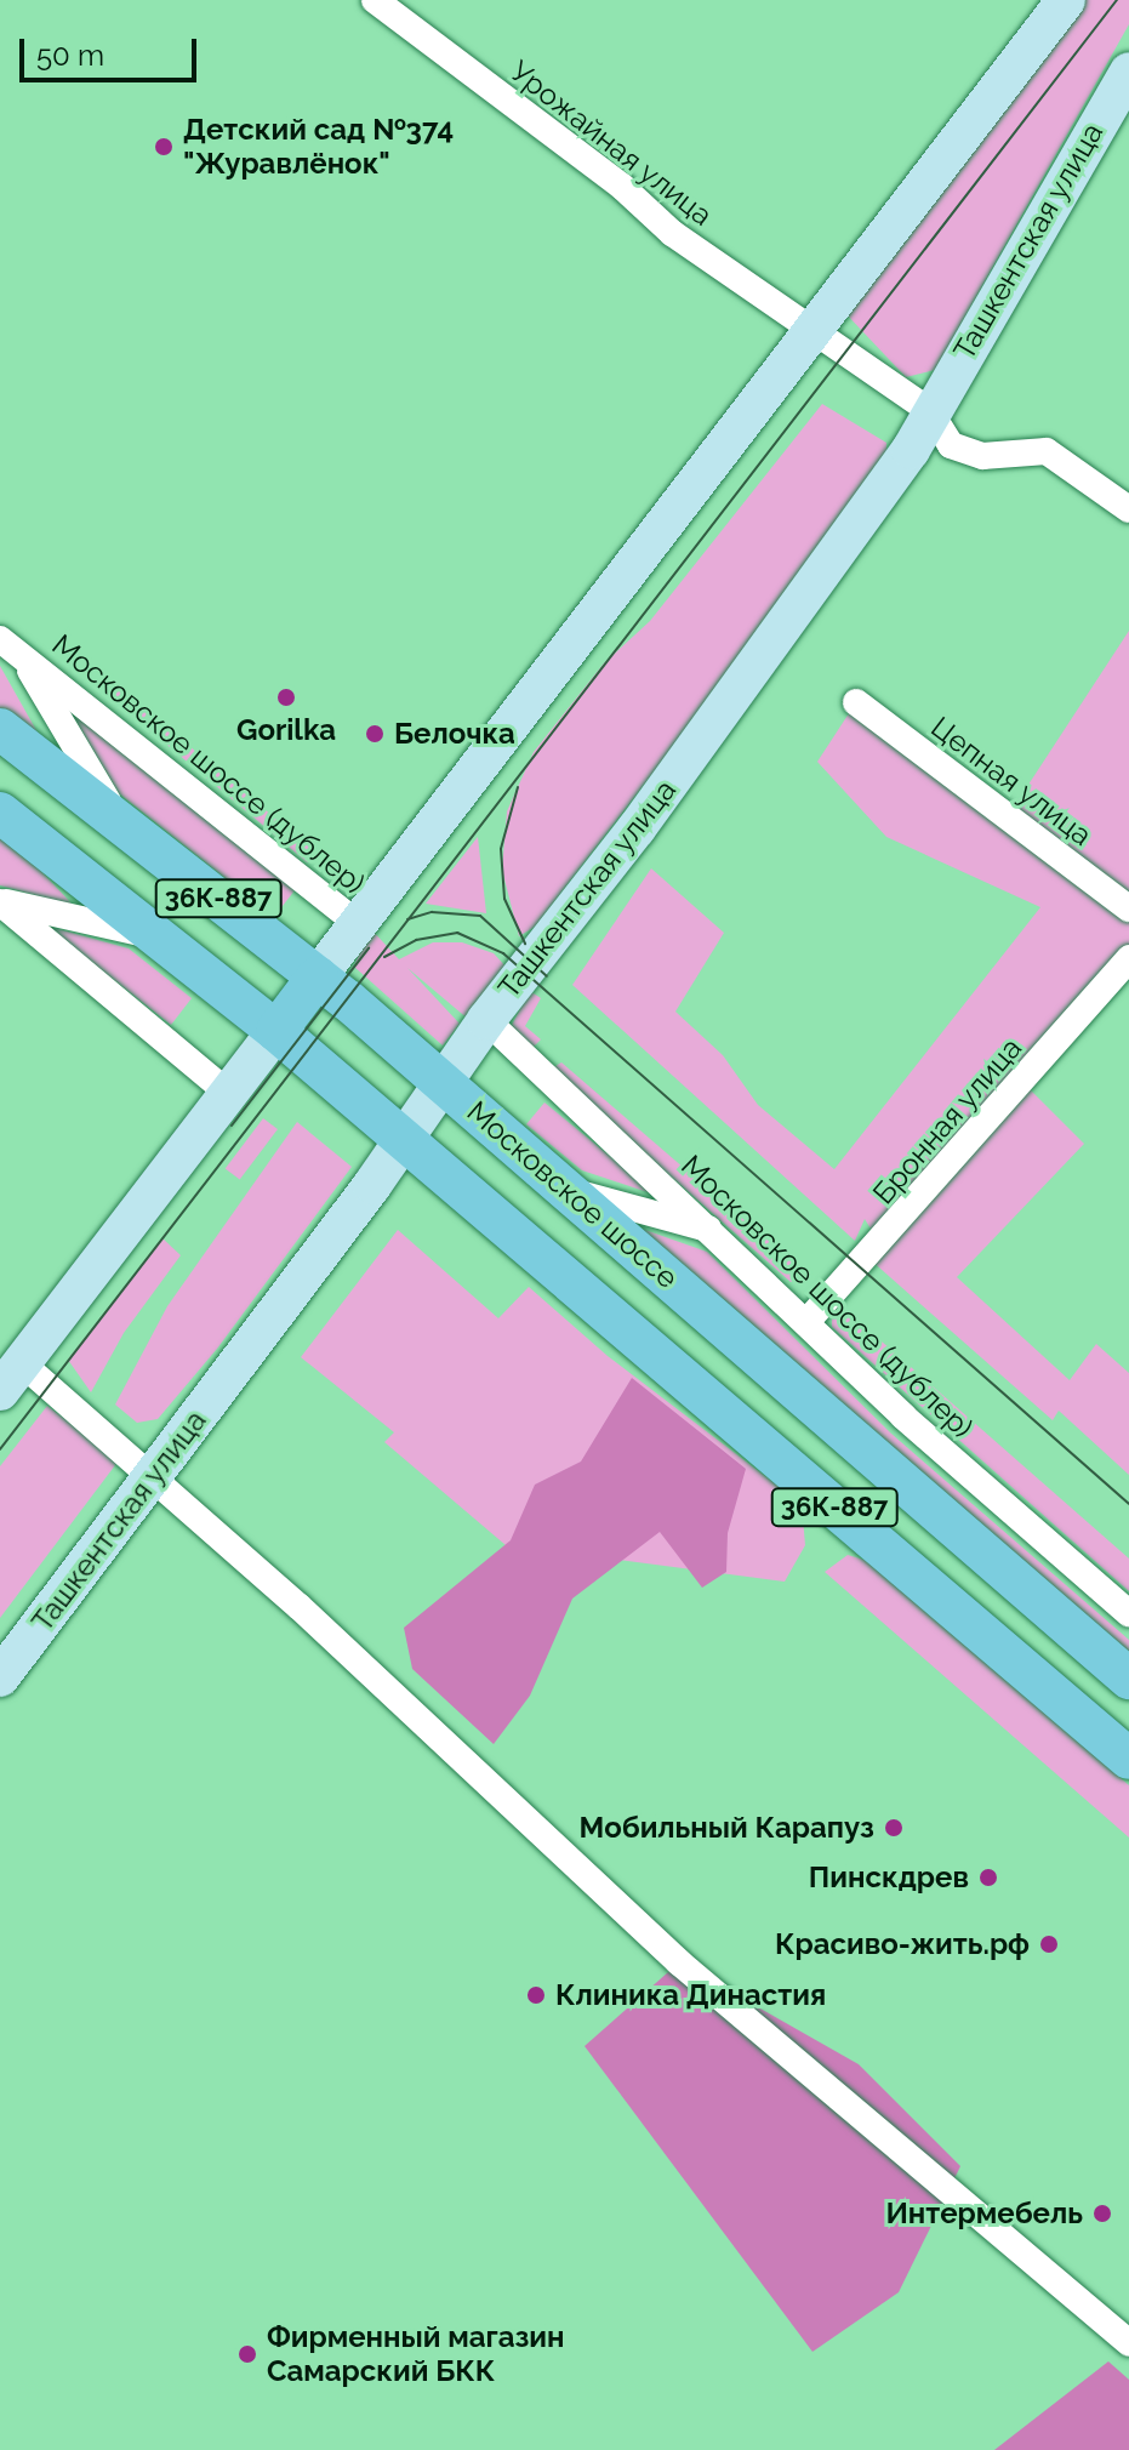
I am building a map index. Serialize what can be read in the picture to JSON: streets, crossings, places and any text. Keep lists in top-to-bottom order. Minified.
{"streets":{"main road":["Ташкентская улица","36К-887","Московское шоссе"],"street":["Урожайная улица","Московское шоссе (дублер)","Цепная улица","Бронная улица"]},"crossings":[["Урожайная улица","Ташкентская улица"],["Ташкентская улица","Московское шоссе (дублер)"],["Ташкентская улица","36К-887"],["Ташкентская улица","Московское шоссе"],["Московское шоссе (дублер)","Бронная улица"],["Московское шоссе (дублер)","Московское шоссе"]],"places":["Детский сад №374 \"Журавлёнок\"","Gorilka","Белочка","Мобильный Карапуз","Пинскдрев","Красиво-жить.рф","Клиника Династия","Интермебель","Фирменный магазин Самарский БКК"],"scale_bar":"50 m"}
